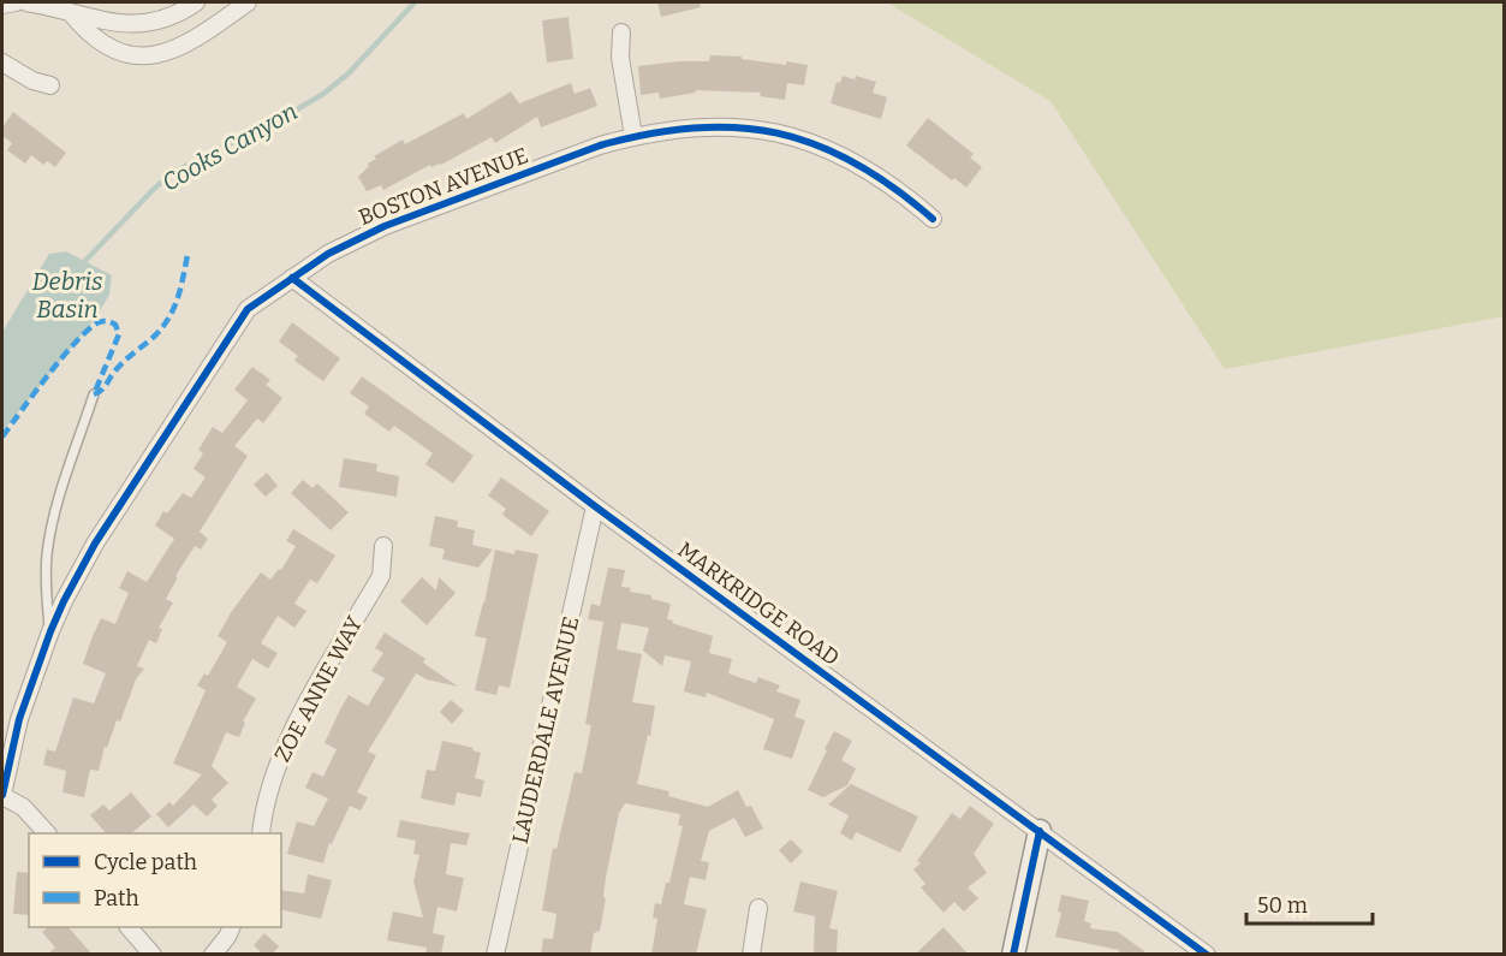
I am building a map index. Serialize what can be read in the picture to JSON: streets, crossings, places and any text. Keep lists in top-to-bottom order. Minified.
{"streets":{"street":["BOSTON AVENUE","MARKRIDGE ROAD","ZOE ANNE WAY","LAUDERDALE AVENUE"]},"crossings":[["BOSTON AVENUE","MARKRIDGE ROAD"],["MARKRIDGE ROAD","LAUDERDALE AVENUE"]],"water":["Cooks Canyon","Debris Basin"],"legend":["Cycle path","Path"],"scale_bar":"50 m"}
